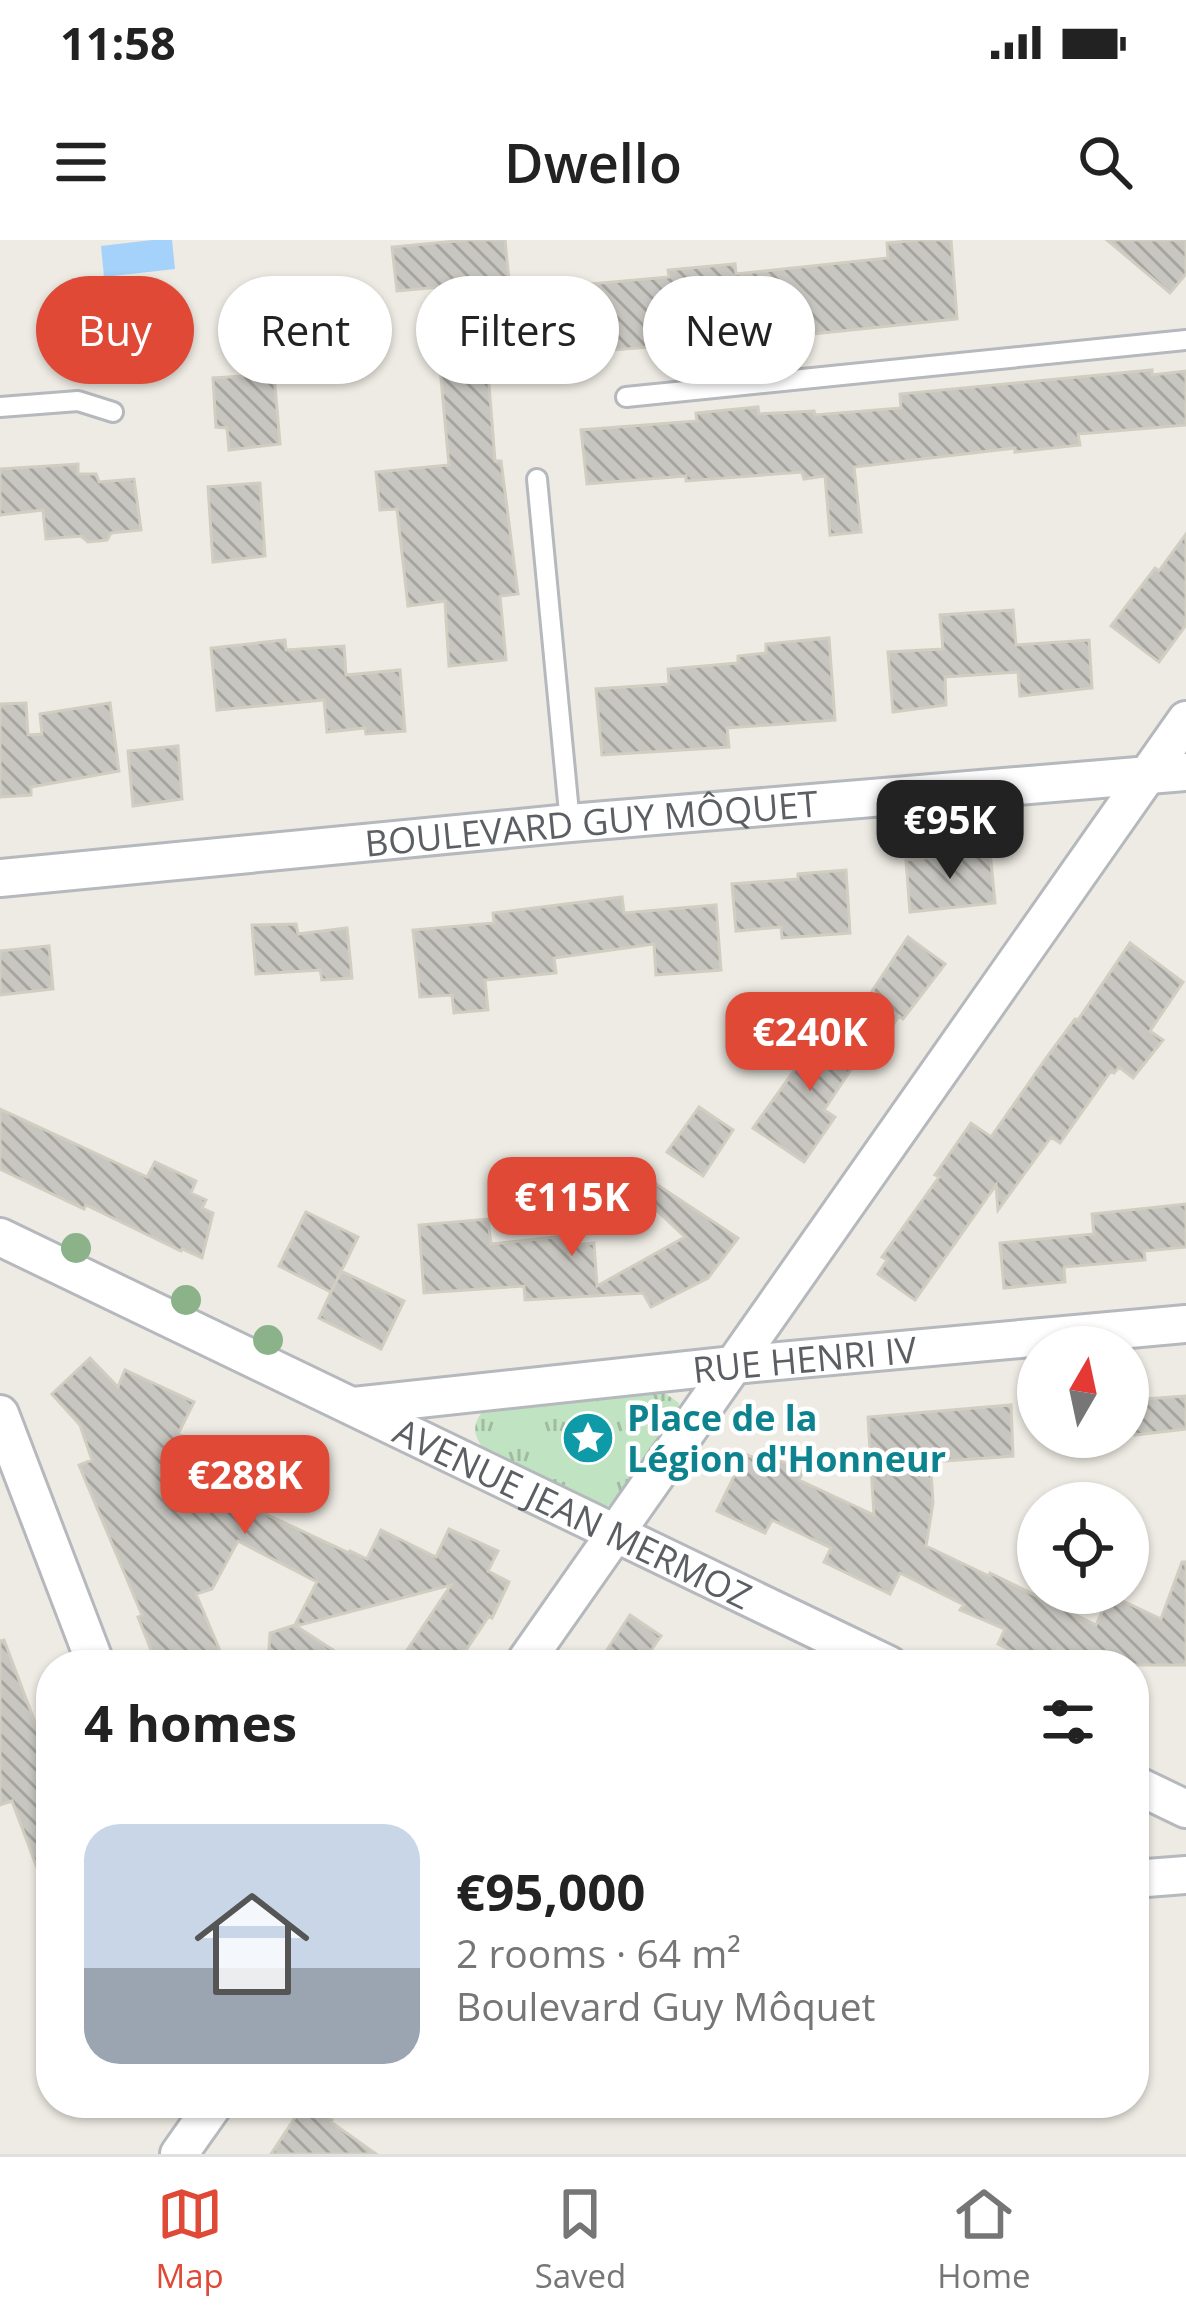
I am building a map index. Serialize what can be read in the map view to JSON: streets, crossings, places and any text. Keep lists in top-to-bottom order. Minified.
{"streets":{"street":["BOULEVARD GUY MÔQUET","RUE HENRI IV","AVENUE JEAN MERMOZ"]},"crossings":[["RUE HENRI IV","AVENUE JEAN MERMOZ"]],"places":{"place":["Place de la Légion d'Honneur"]},"north":"top","page":{"status":"11:58","header":"Dwello","chip":["Buy","Rent","Filters","New"],"price":["€95K","€240K","€115K","€288K"],"heading":"4 homes","list":[{"name":"€95,000","note":"2 rooms · 64 m² · Boulevard Guy Môquet"}],"tabs":["Map","Saved","Home"]}}
